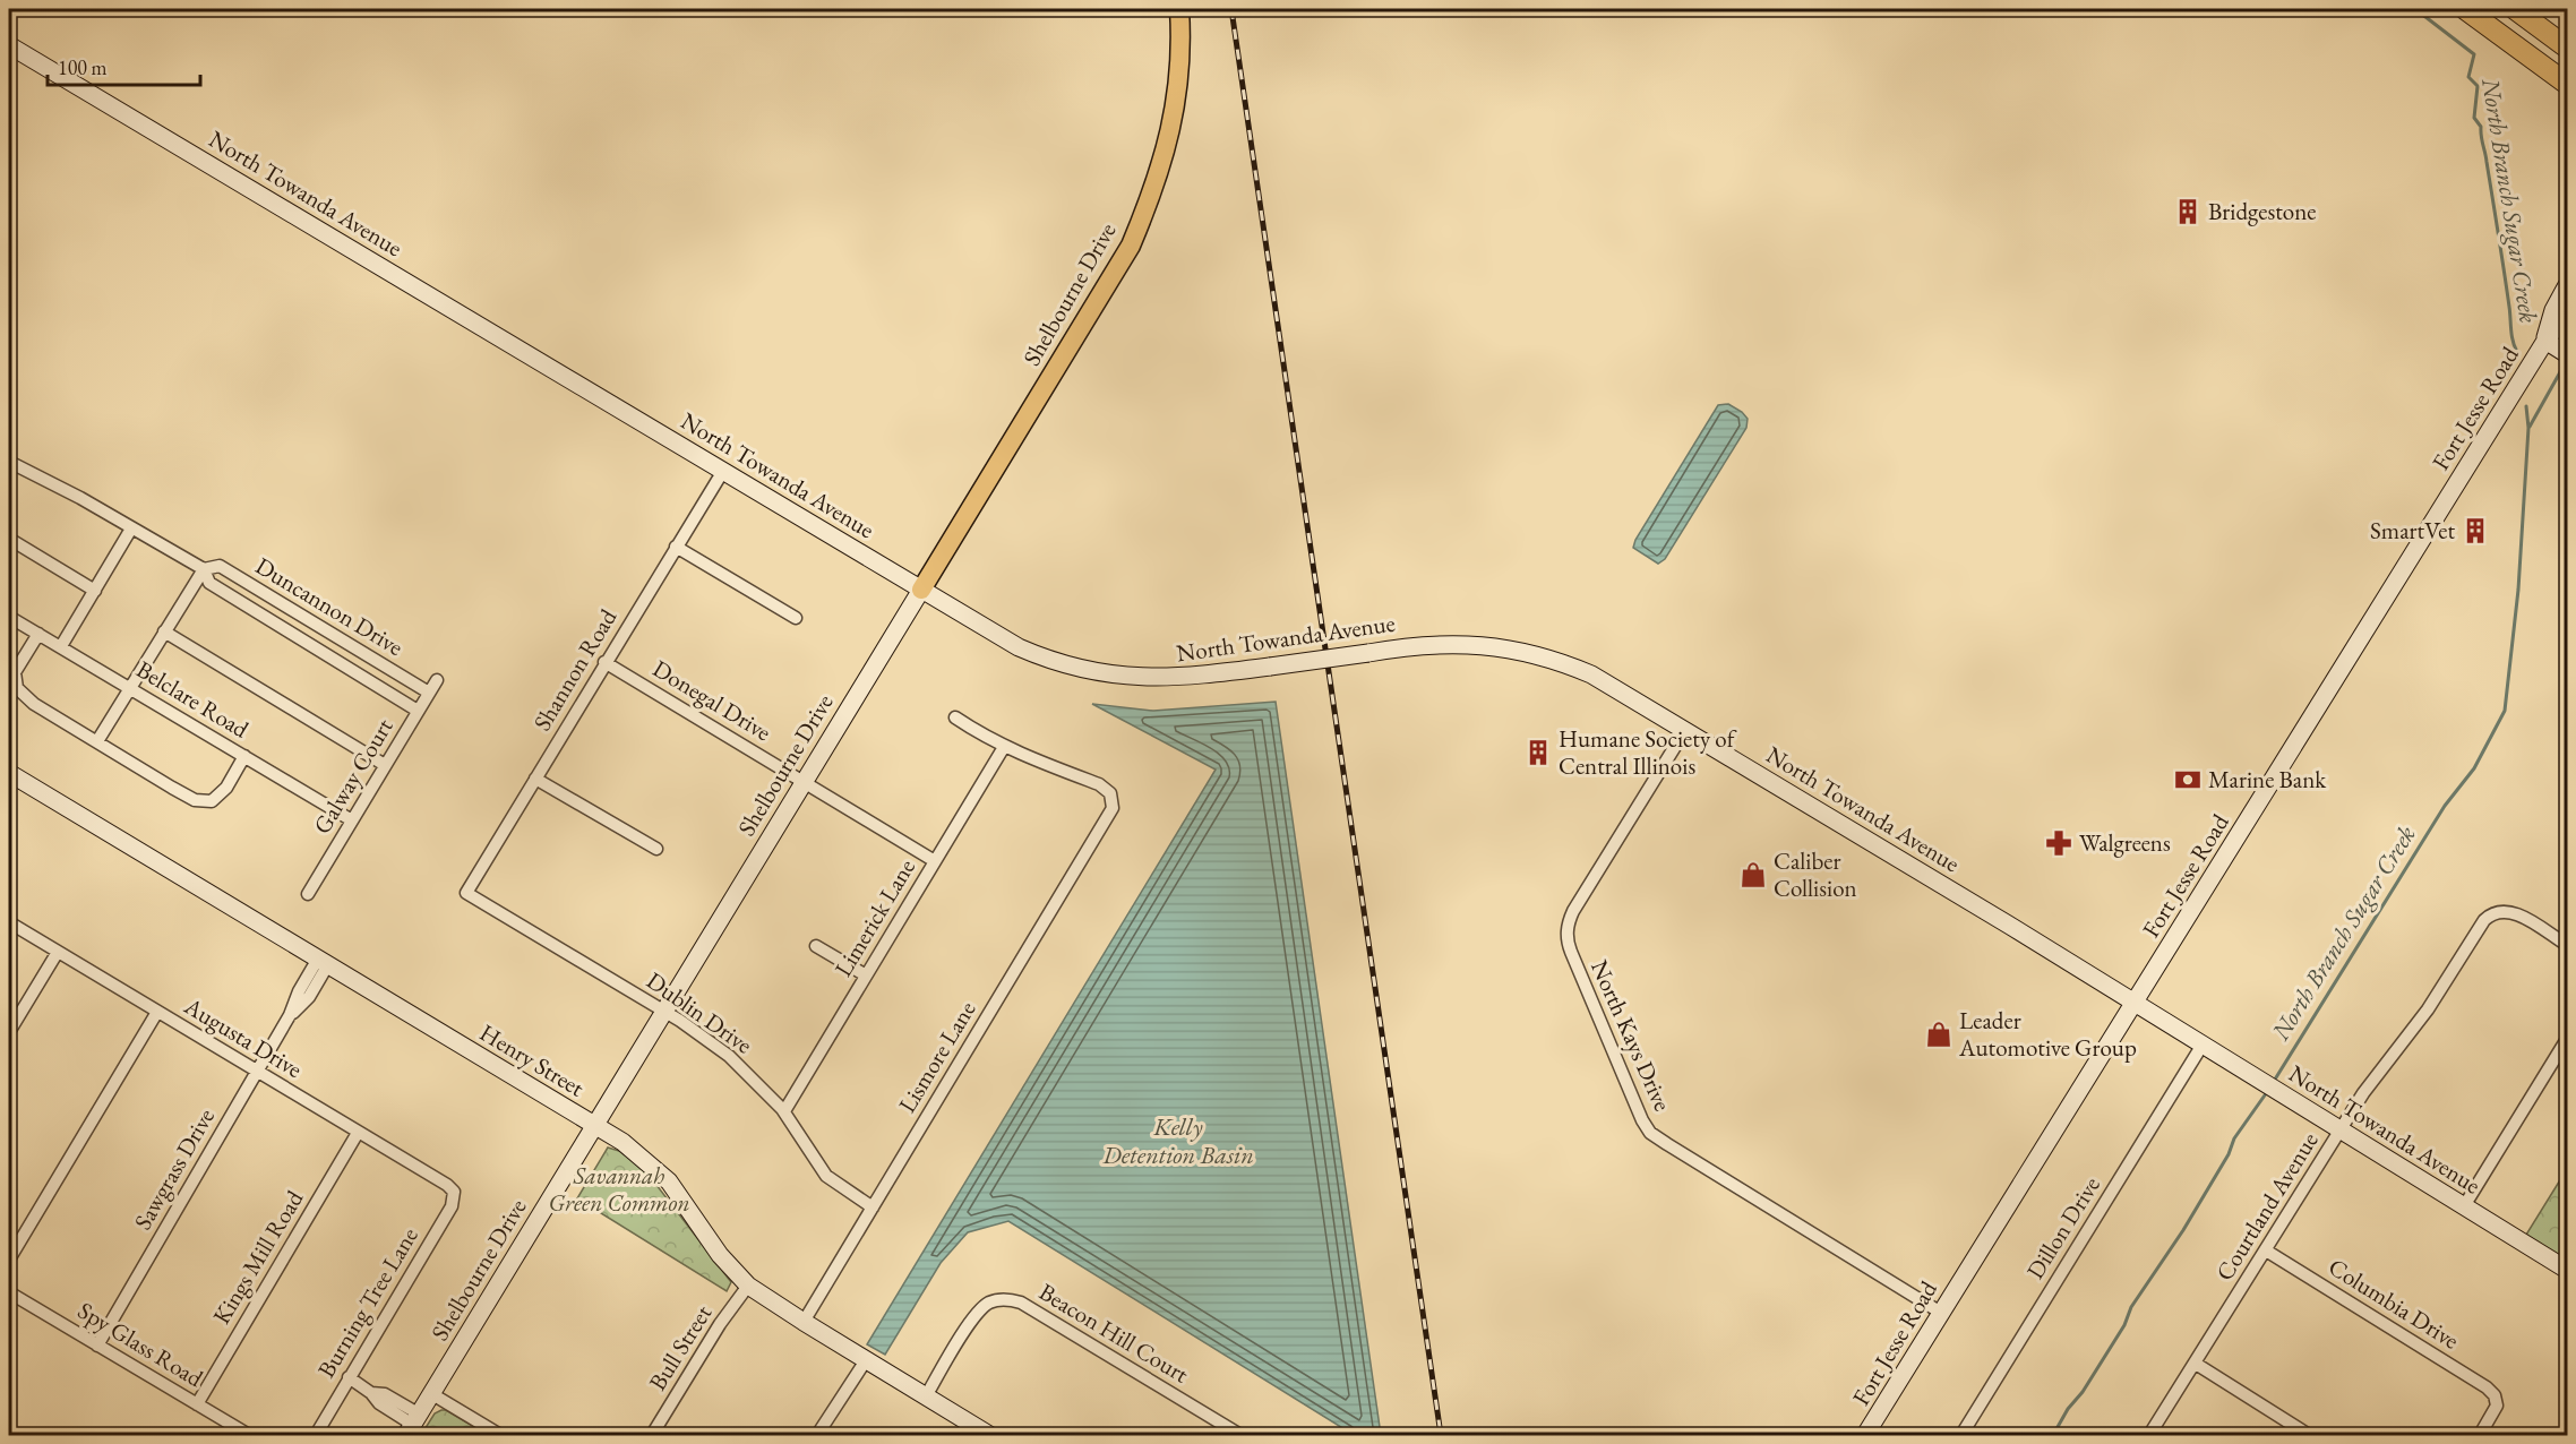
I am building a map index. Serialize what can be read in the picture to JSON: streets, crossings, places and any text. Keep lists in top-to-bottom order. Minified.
{"streets":{"main road":["North Towanda Avenue","Shelbourne Drive","Fort Jesse Road","Henry Street"],"street":["Duncannon Drive","Shannon Road","Belclare Road","Donegal Drive","Galway Court","Limerick Lane","Dublin Drive","North Kays Drive","Augusta Drive","Lismore Lane","Sawgrass Drive","Courtland Avenue","Dillon Drive","Kings Mill Road","Burning Tree Lane","Columbia Drive","Beacon Hill Court","Spy Glass Road","Bull Street"]},"crossings":[["North Towanda Avenue","Shelbourne Drive"],["North Towanda Avenue","Fort Jesse Road"],["North Towanda Avenue","Shannon Road"],["North Towanda Avenue","North Kays Drive"],["North Towanda Avenue","Courtland Avenue"],["North Towanda Avenue","Dillon Drive"],["Shelbourne Drive","Donegal Drive"],["Shelbourne Drive","Dublin Drive"],["Shelbourne Drive","Henry Street"],["Fort Jesse Road","North Kays Drive"],["Duncannon Drive","Galway Court"],["Shannon Road","Donegal Drive"],["Shannon Road","Dublin Drive"],["Belclare Road","Galway Court"],["Donegal Drive","Limerick Lane"],["Limerick Lane","Dublin Drive"],["Limerick Lane","Lismore Lane"],["Dublin Drive","Lismore Lane"],["Augusta Drive","Sawgrass Drive"],["Augusta Drive","Kings Mill Road"],["Augusta Drive","Burning Tree Lane"],["Lismore Lane","Henry Street"],["Henry Street","Sawgrass Drive"],["Henry Street","Beacon Hill Court"],["Henry Street","Bull Street"],["Sawgrass Drive","Spy Glass Road"],["Courtland Avenue","Columbia Drive"],["Kings Mill Road","Spy Glass Road"]],"water":["North Branch Sugar Creek","Kelly Detention Basin"],"parks":["Savannah Green Common"],"places":{"building":["Bridgestone","SmartVet","Humane Society of Central Illinois"],"bank":["Marine Bank"],"pharmacy":["Walgreens"],"shop":["Caliber Collision","Leader Automotive Group"]},"scale_bar":"100 m"}
